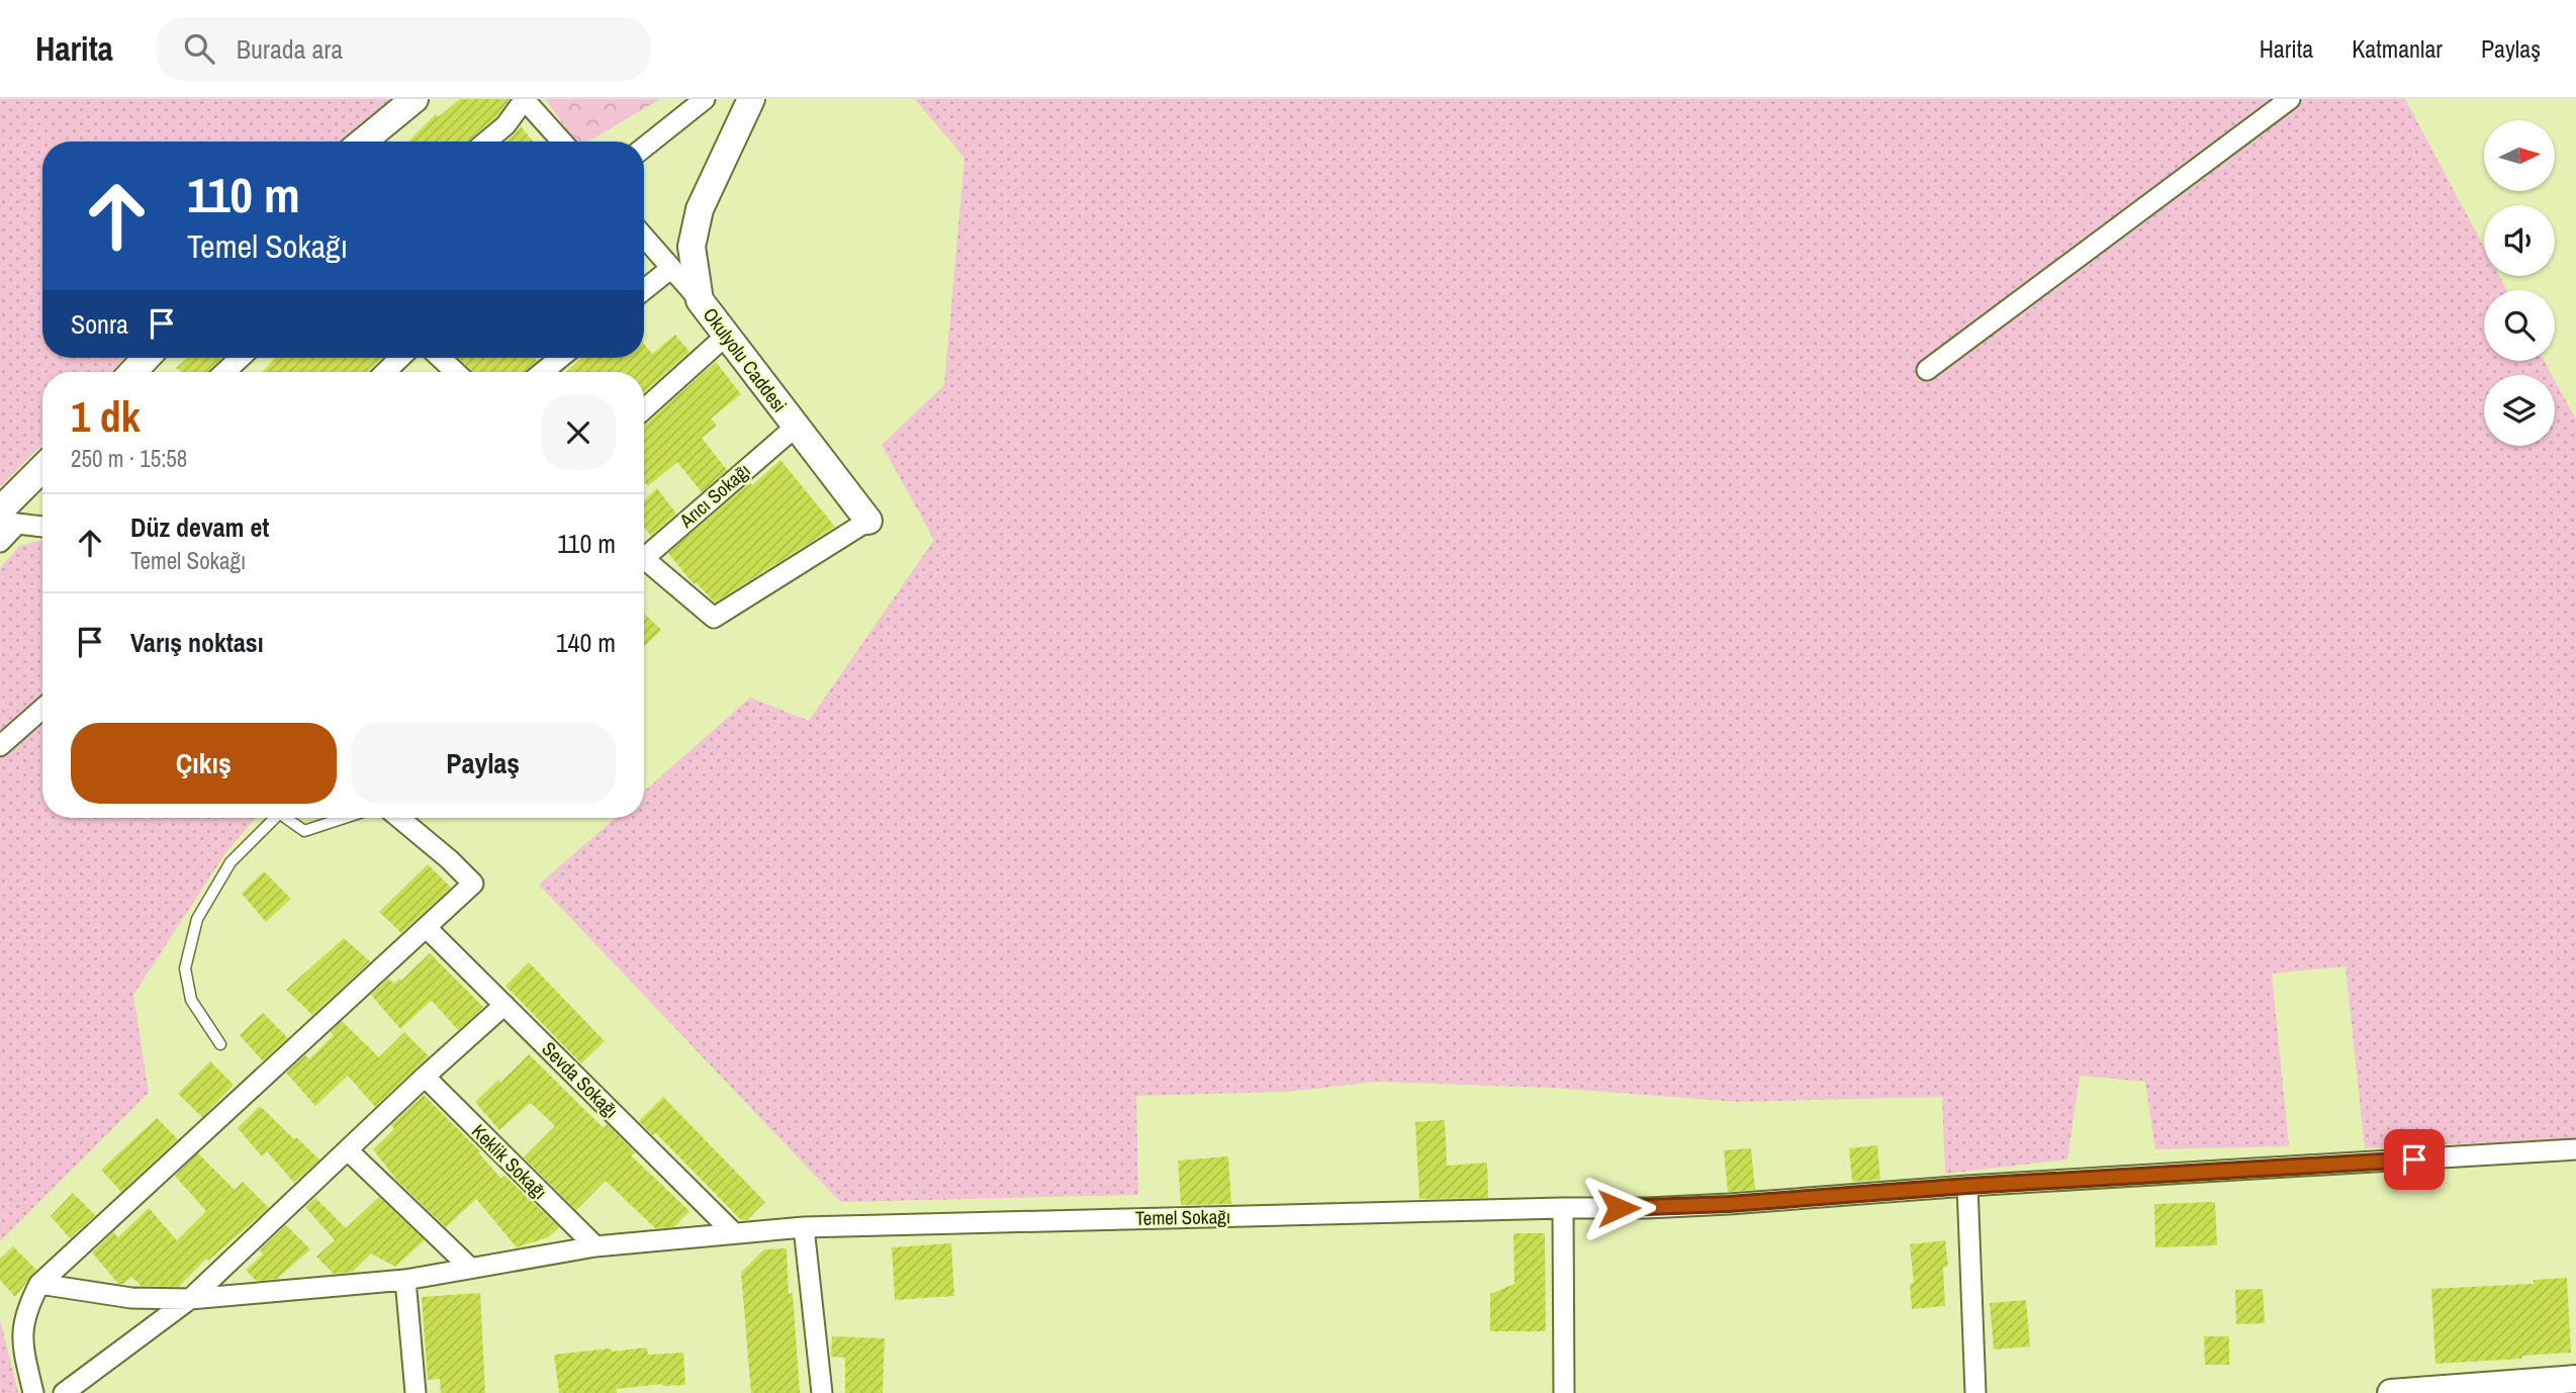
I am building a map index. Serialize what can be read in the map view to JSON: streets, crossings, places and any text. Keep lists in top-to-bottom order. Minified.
{"streets":{"street":["Okulyolu Caddesi","Arıcı Sokağı","Sevda Sokağı","Keklik Sokağı","Temel Sokağı"]},"crossings":[["Okulyolu Caddesi","Arıcı Sokağı"],["Sevda Sokağı","Temel Sokağı"],["Keklik Sokağı","Temel Sokağı"]],"north":"right","page":{"header":"Harita","search":"Burada ara","nav":["Harita","Katmanlar","Paylaş"],"turn":["110 m","Temel Sokağı"],"then":"Sonra","heading":["1 dk","250 m · 15:58"],"list":[{"name":"Düz devam et","note":"Temel Sokağı","value":"110 m"},{"name":"Varış noktası","value":"140 m"}],"buttons":["Çıkış","Paylaş"]}}
